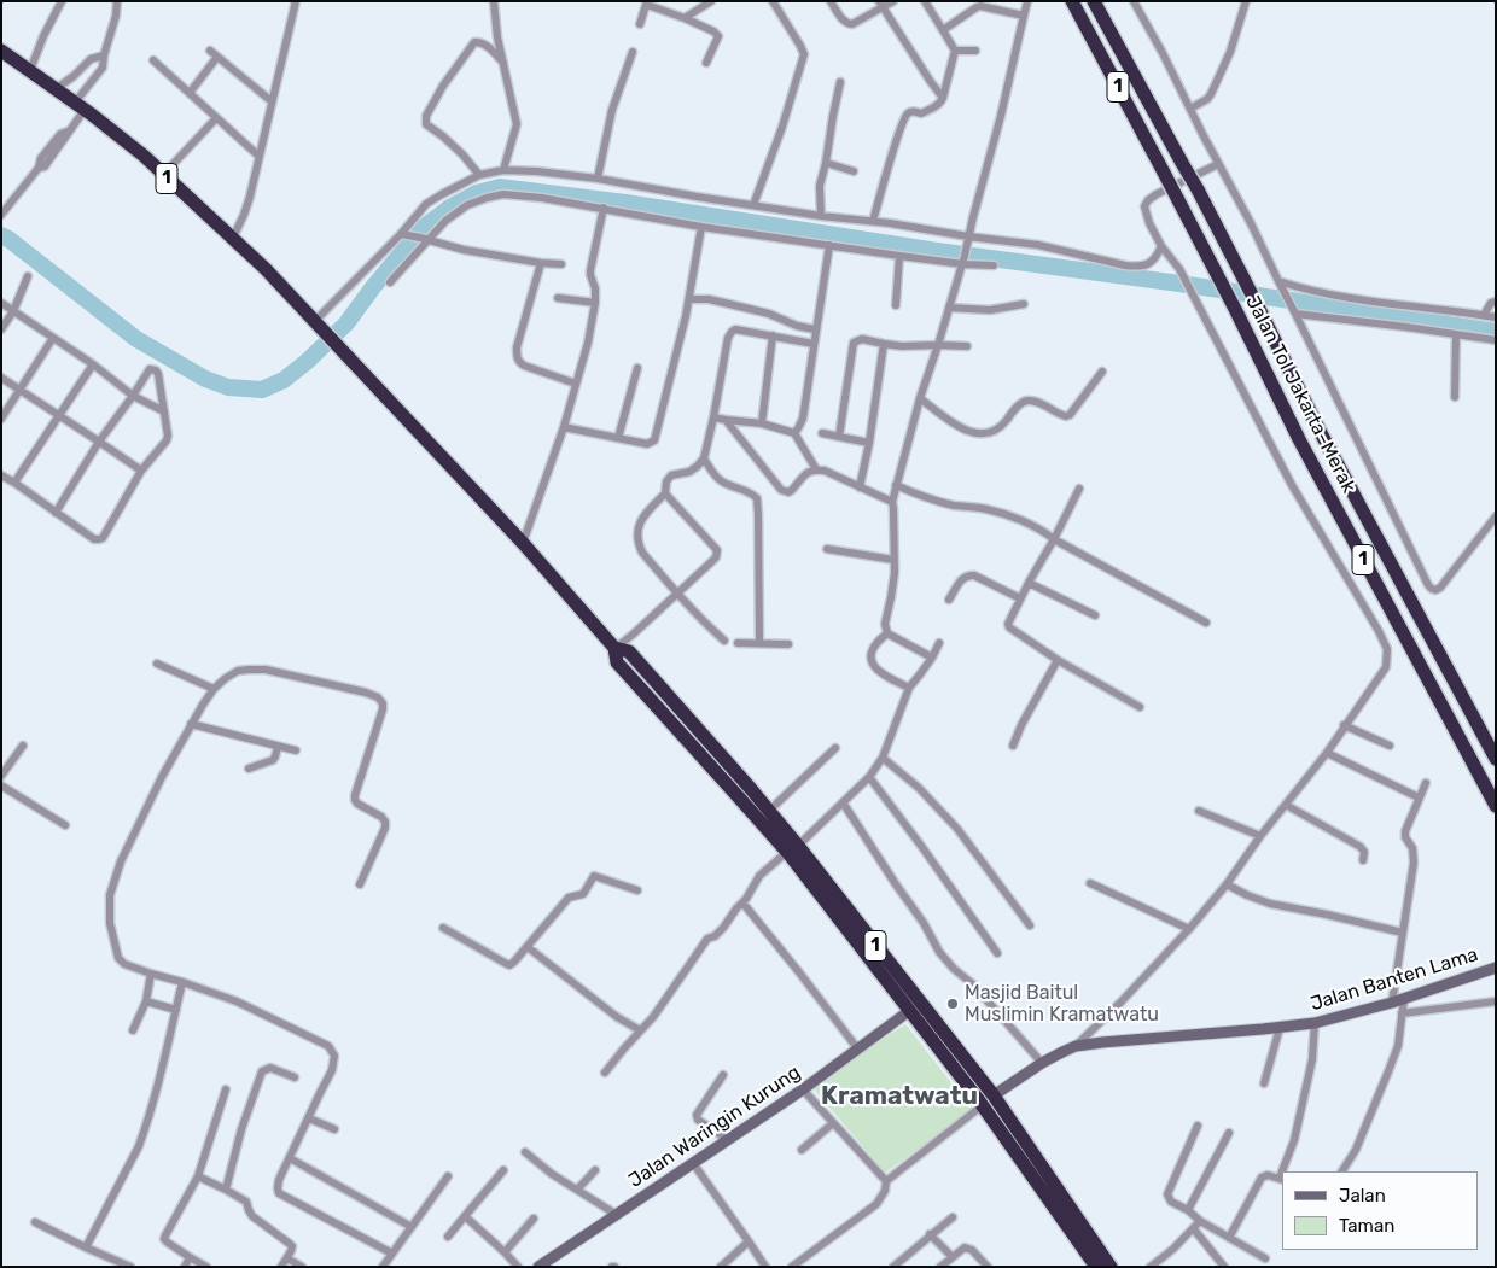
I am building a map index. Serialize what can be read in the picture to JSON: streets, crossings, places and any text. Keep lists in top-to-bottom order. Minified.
{"streets":{"highway":["1","Jalan Tol Jakarta–Merak"],"main road":["Jalan Banten Lama","Jalan Waringin Kurung"]},"crossings":[["1","Jalan Banten Lama"],["1","Jalan Waringin Kurung"]],"districts":["Kramatwatu"],"places":["Masjid Baitul Muslimin Kramatwatu"],"legend":["Jalan","Taman"]}
